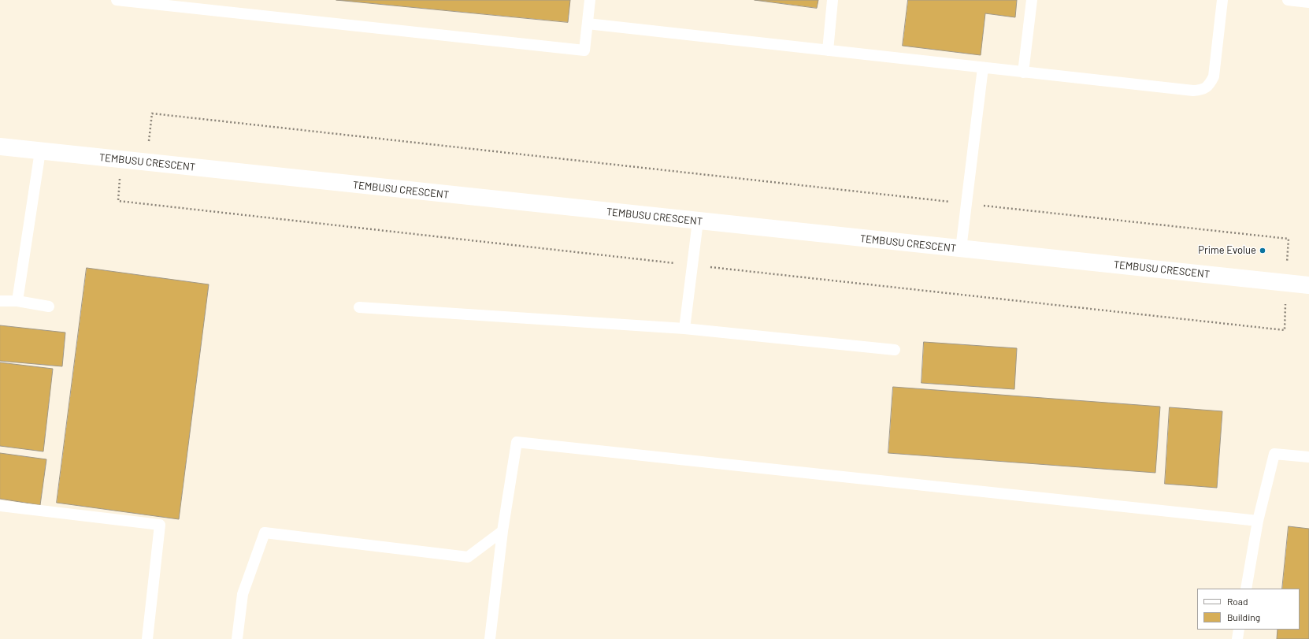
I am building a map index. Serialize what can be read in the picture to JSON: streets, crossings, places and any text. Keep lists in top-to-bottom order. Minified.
{"streets":{"street":["TEMBUSU CRESCENT"]},"places":["Prime Evolue"],"legend":["Road","Building"]}
